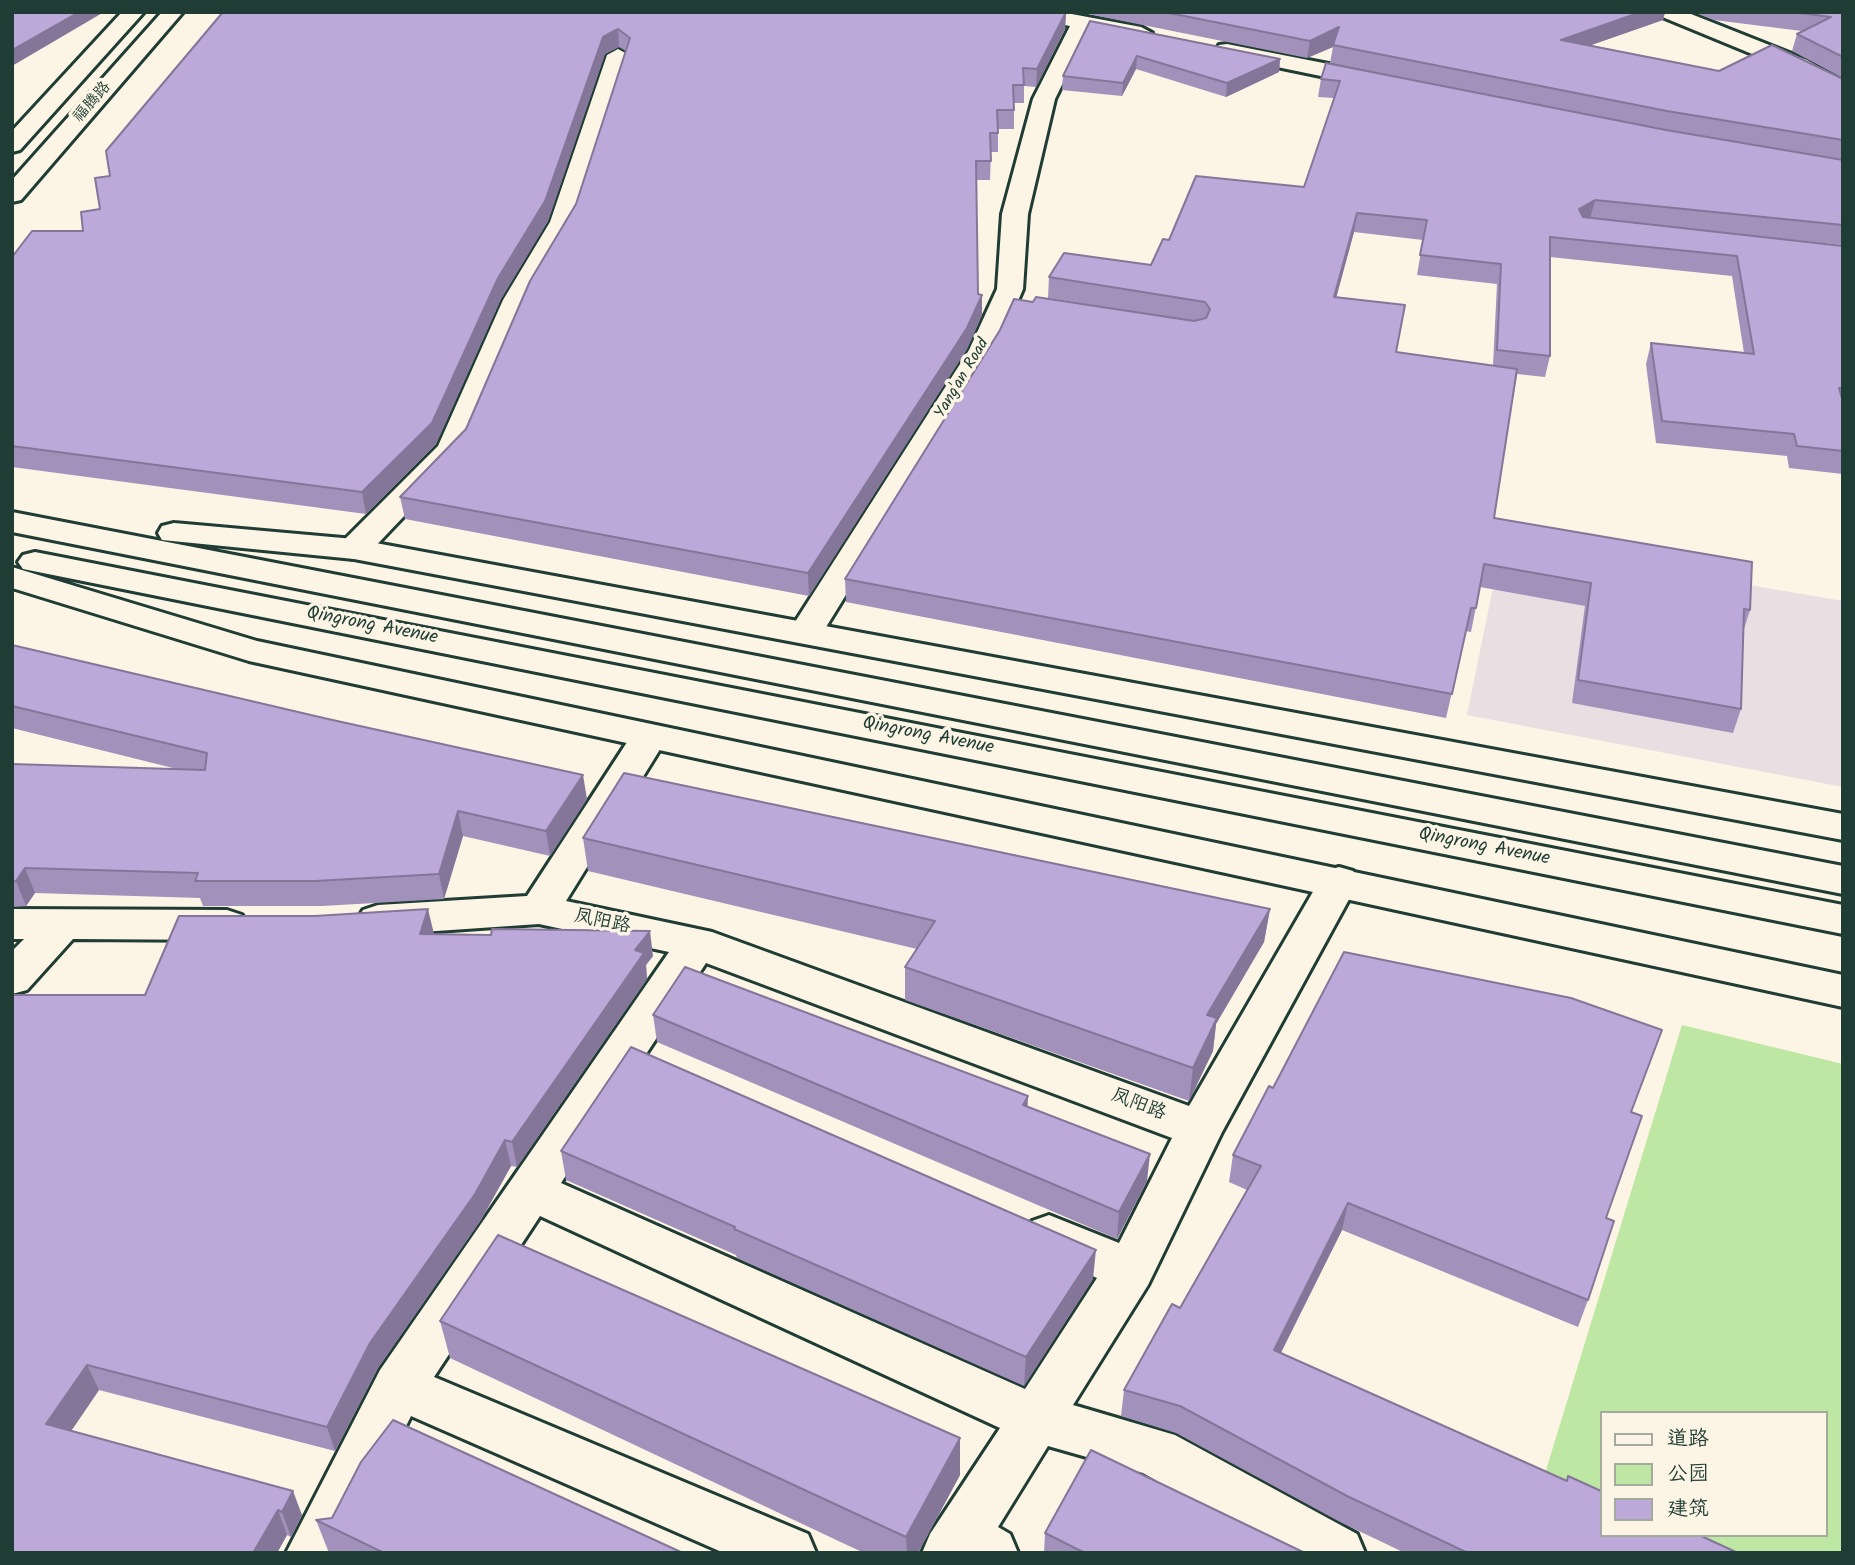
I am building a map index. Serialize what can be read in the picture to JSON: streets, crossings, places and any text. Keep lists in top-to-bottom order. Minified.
{"streets":{"main road":["福腾路","Yang'an Road","Qingrong Avenue","凤阳路"]},"legend":["道路","公园","建筑"]}
